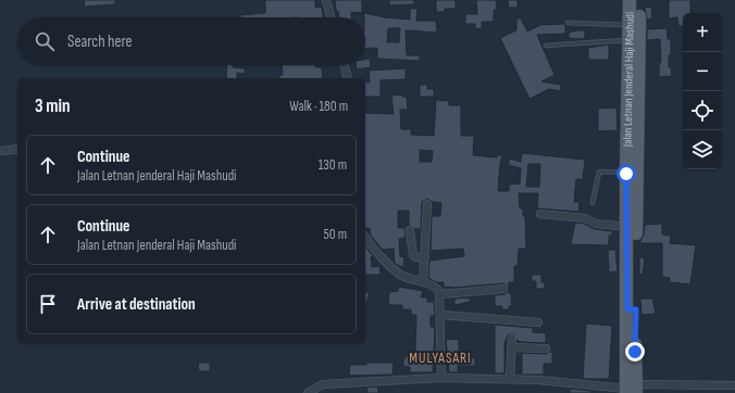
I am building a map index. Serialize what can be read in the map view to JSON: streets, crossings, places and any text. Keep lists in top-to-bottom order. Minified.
{"streets":{"main road":["Jalan Letnan Jenderal Haji Mashudi"]},"districts":["MULYASARI"],"page":{"map_buttons":["+","−"],"search":"Search here","heading":["3 min","Walk · 180 m"],"list":[["Continue","Jalan Letnan Jenderal Haji Mashudi","130 m"],["Continue","Jalan Letnan Jenderal Haji Mashudi","50 m"],"Arrive at destination"]}}
